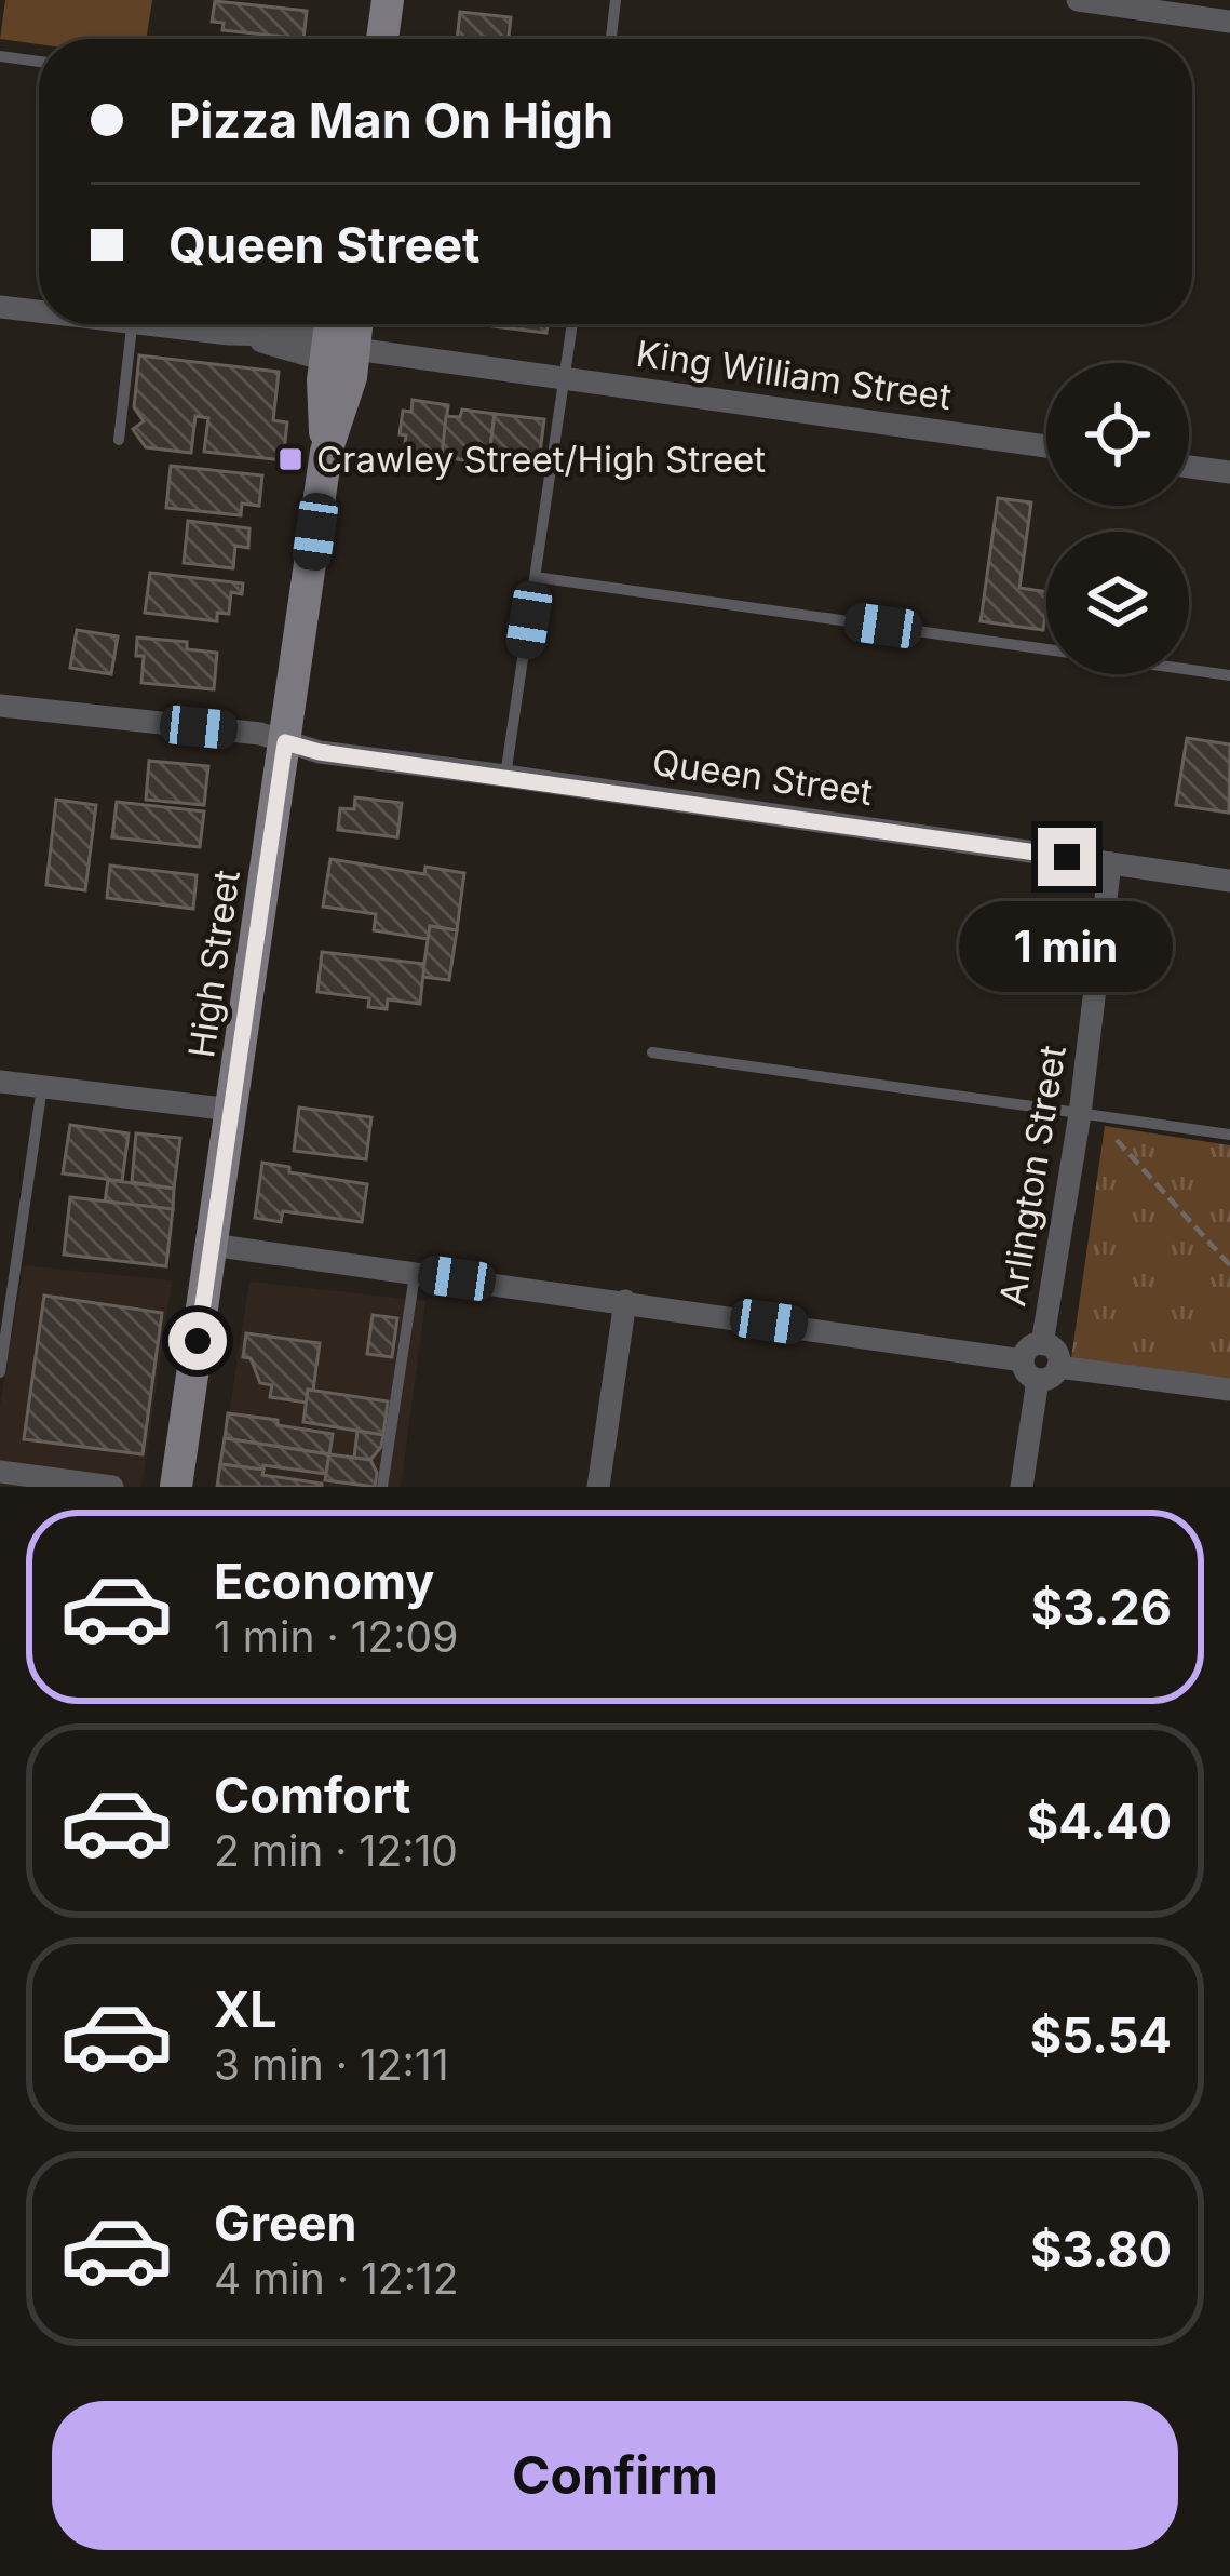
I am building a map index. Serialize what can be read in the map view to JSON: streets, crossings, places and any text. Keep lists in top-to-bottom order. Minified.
{"streets":{"main road":["High Street"],"street":["King William Street","Queen Street","Arlington Street"]},"crossings":[["King William Street","High Street"],["Queen Street","High Street"],["Queen Street","Arlington Street"]],"places":{"transit":["Crawley Street/High Street"]},"page":{"banner":["Pizza Man On High","Queen Street"],"bubble":"1 min","list":[{"name":"Economy","note":"1 min · 12:09","value":"$3.26"},{"name":"Comfort","note":"2 min · 12:10","value":"$4.40"},{"name":"XL","note":"3 min · 12:11","value":"$5.54"},{"name":"Green","note":"4 min · 12:12","value":"$3.80"}],"buttons":"Confirm"}}
